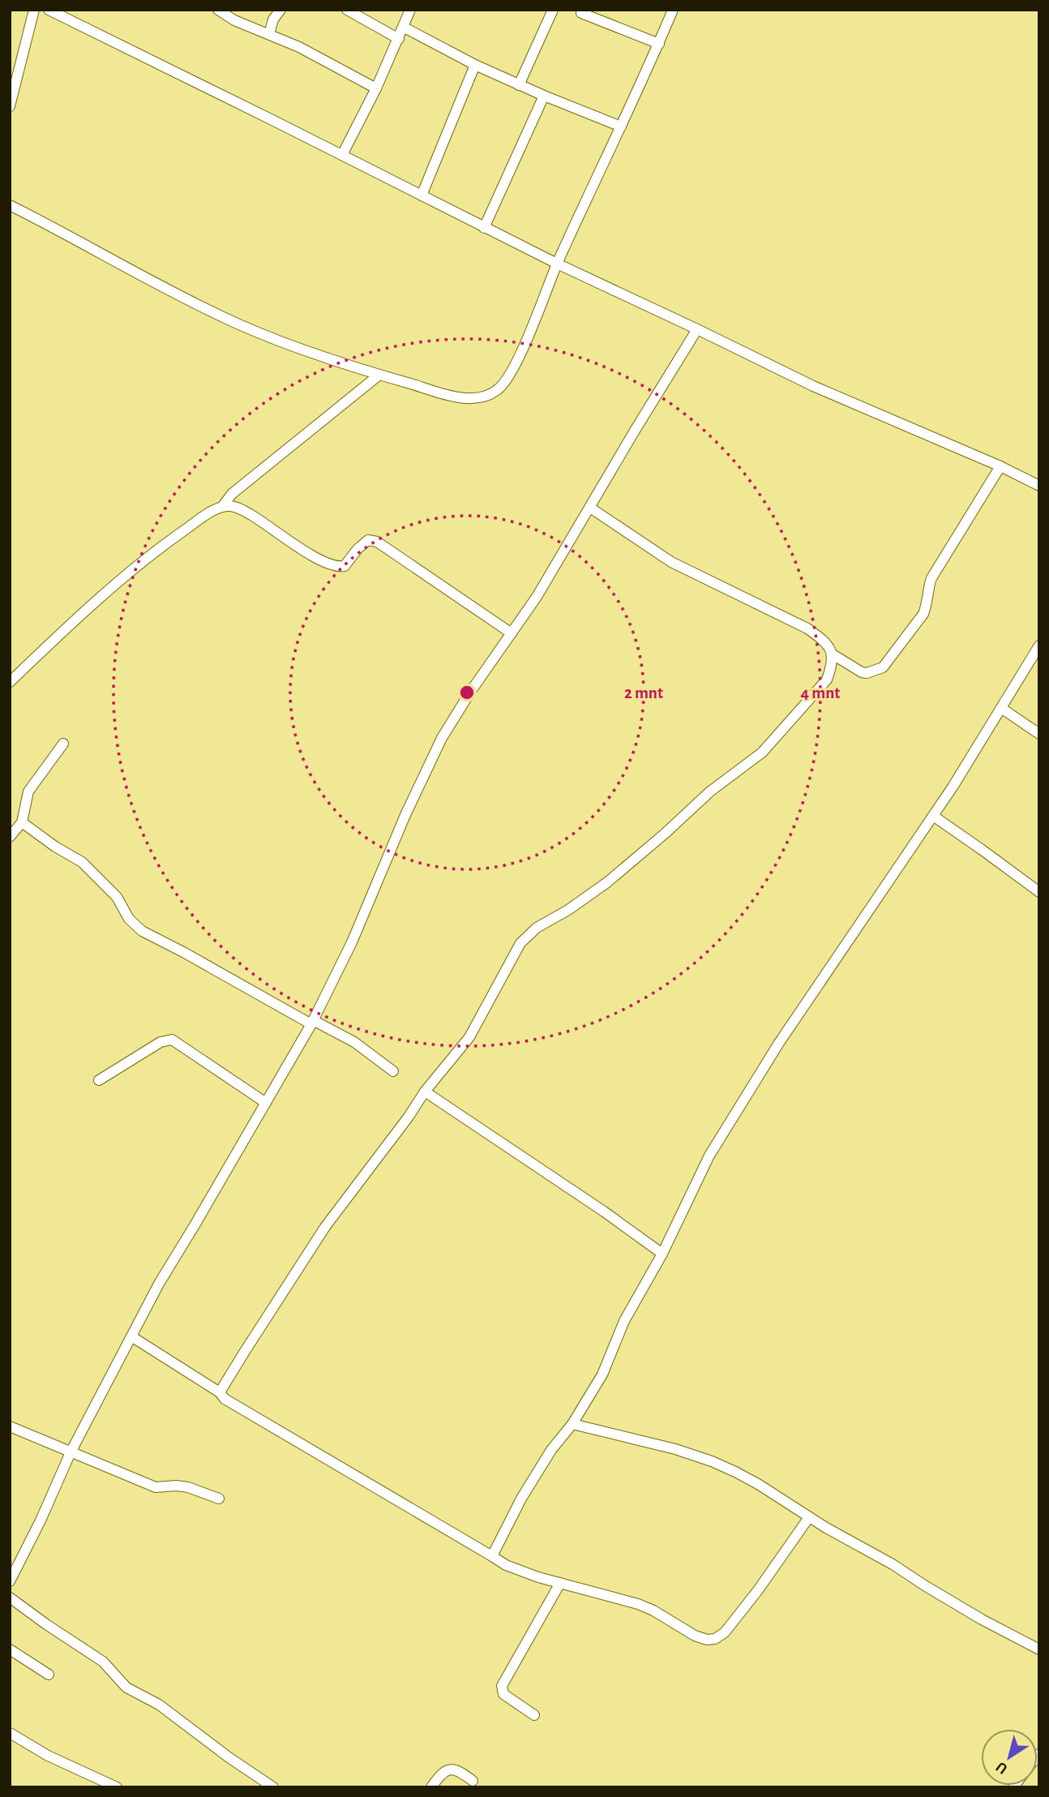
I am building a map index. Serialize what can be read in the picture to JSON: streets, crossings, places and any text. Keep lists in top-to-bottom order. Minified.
{"north":"bottom left","rings":["2 mnt","4 mnt"]}
